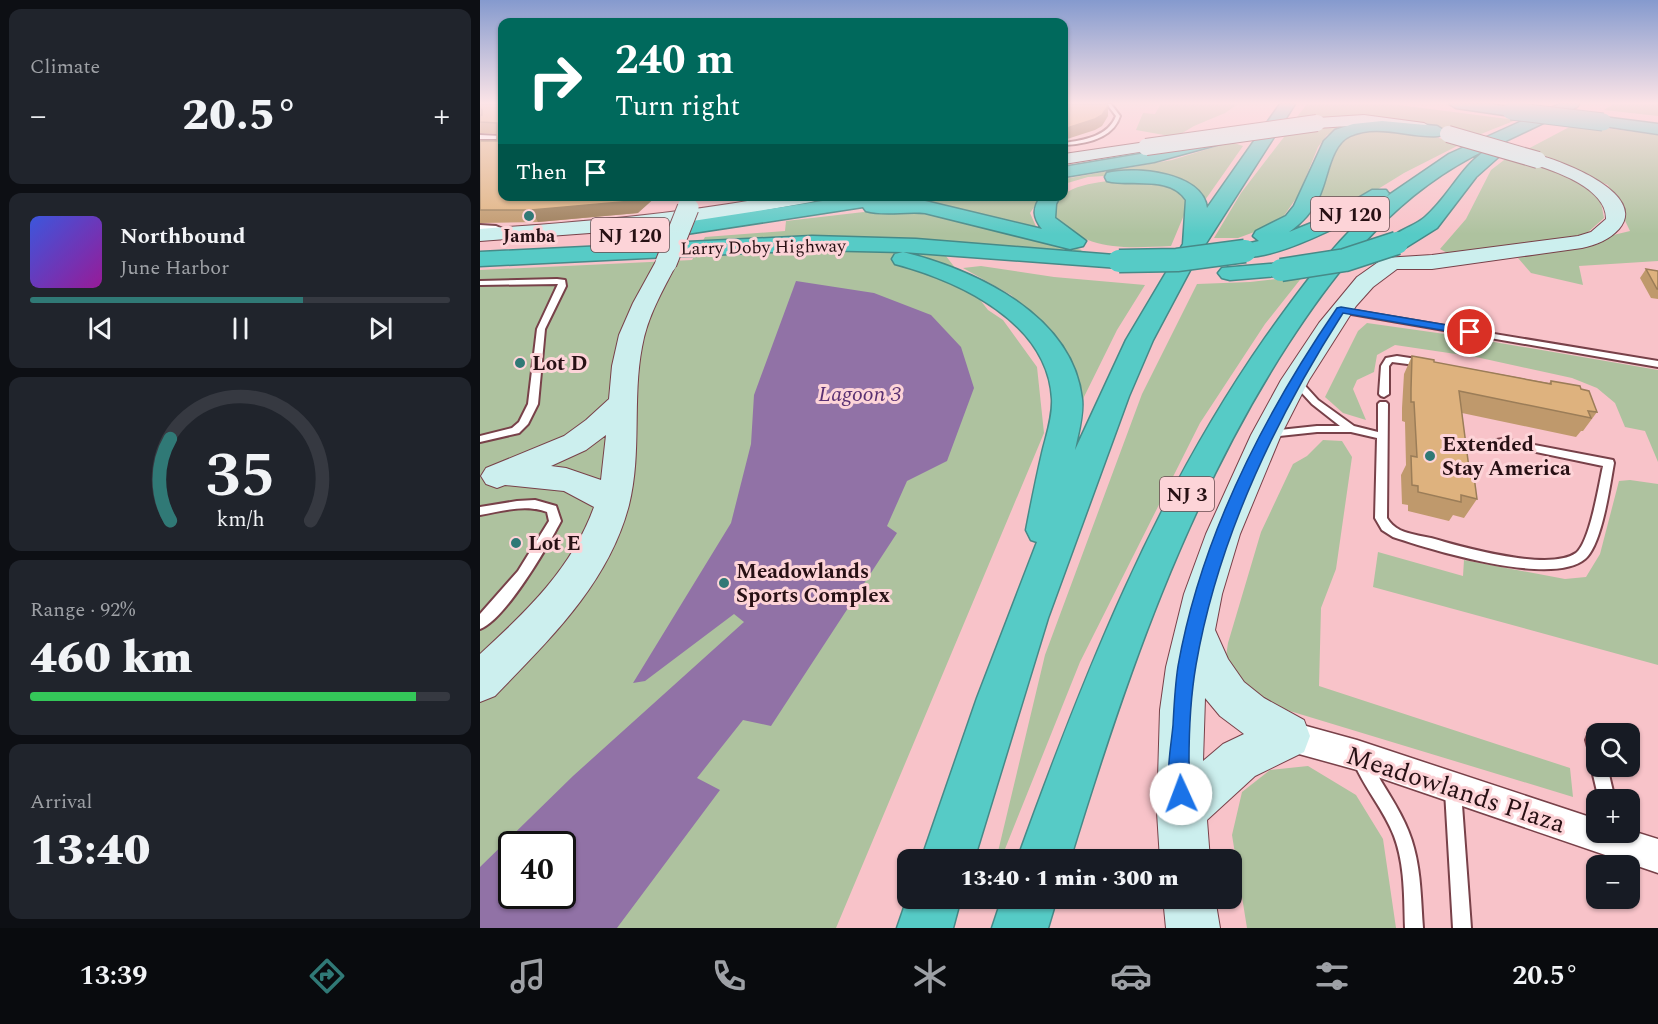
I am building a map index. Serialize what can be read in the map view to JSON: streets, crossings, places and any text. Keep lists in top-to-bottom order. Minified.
{"streets":{"highway":["NJ 120","Larry Doby Highway","NJ 3"],"street":["Meadowlands Plaza"]},"crossings":[["NJ 120","Larry Doby Highway"]],"water":["Lagoon 3"],"places":["Jamba","Lot D","Extended Stay America","Lot E","Meadowlands Sports Complex"],"page":{"tile":["Climate",["Range · 92%","460 km"],["Arrival","13:40"]],"turn":["240 m","Turn right"],"heat":["−","20.5°","+"],"then":"Then","song":["Northbound","June Harbor"],"map_buttons":["+","−"],"limit":"40","trip":"13:40 · 1 min · 300 m","tabs":["13:39","20.5°"],"gauge":["35","km/h"]}}
